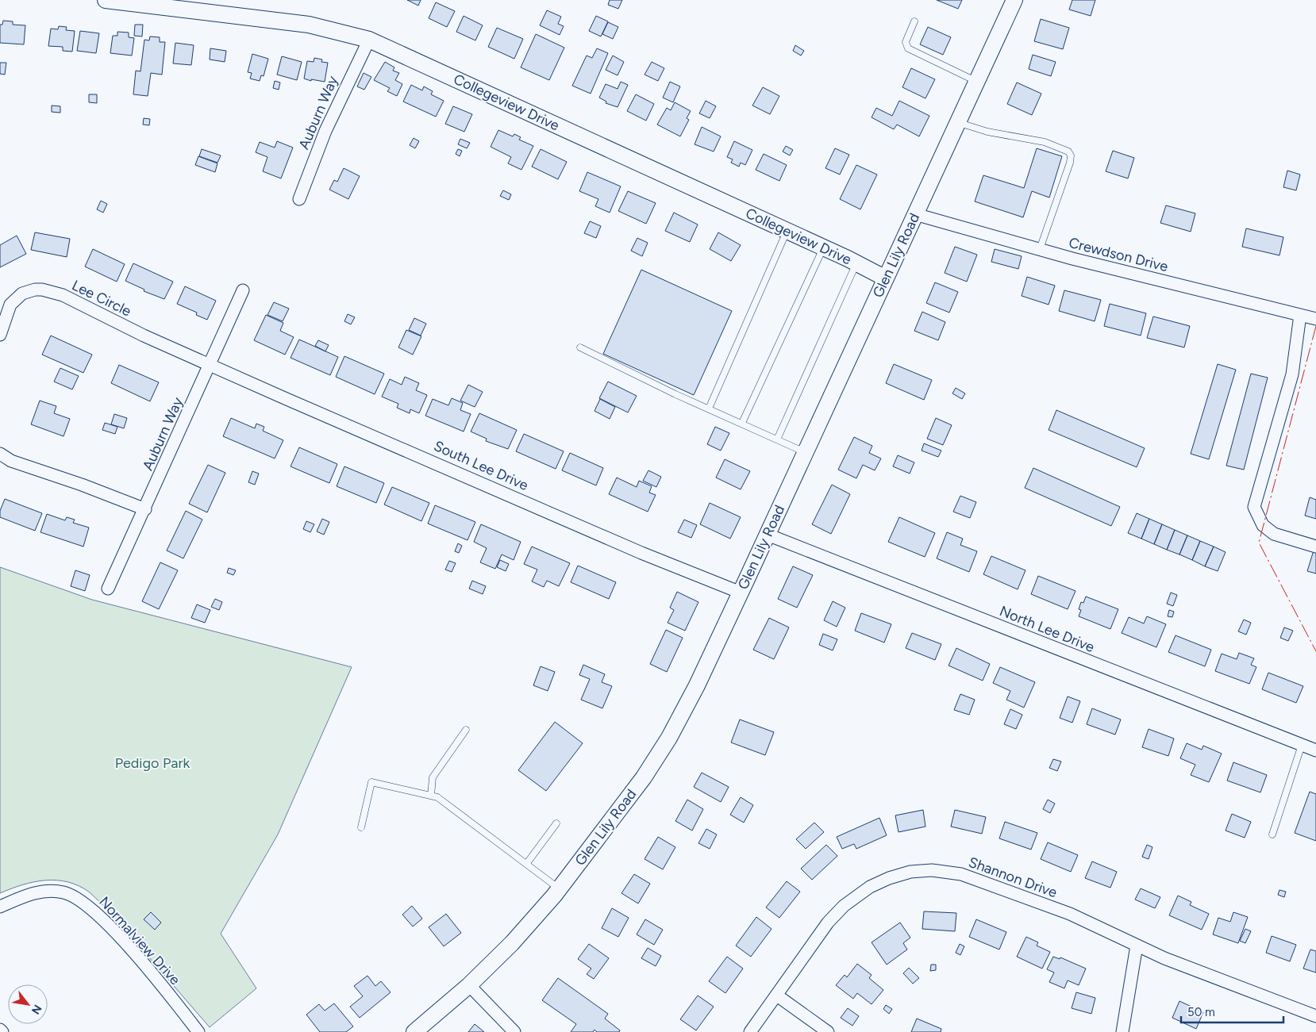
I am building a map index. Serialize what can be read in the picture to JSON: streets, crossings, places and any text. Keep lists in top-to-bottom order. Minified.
{"streets":{"street":["Collegeview Drive","Auburn Way","Crewdson Drive","Glen Lily Road","Lee Circle","South Lee Drive","North Lee Drive","Shannon Drive","Normalview Drive"]},"crossings":[["Collegeview Drive","Auburn Way"],["Collegeview Drive","Glen Lily Road"],["Auburn Way","Lee Circle"],["Auburn Way","South Lee Drive"],["Crewdson Drive","Glen Lily Road"],["Glen Lily Road","South Lee Drive"],["Glen Lily Road","North Lee Drive"],["Lee Circle","South Lee Drive"]],"parks":["Pedigo Park"],"scale_bar":"50 m","north":"bottom right"}
